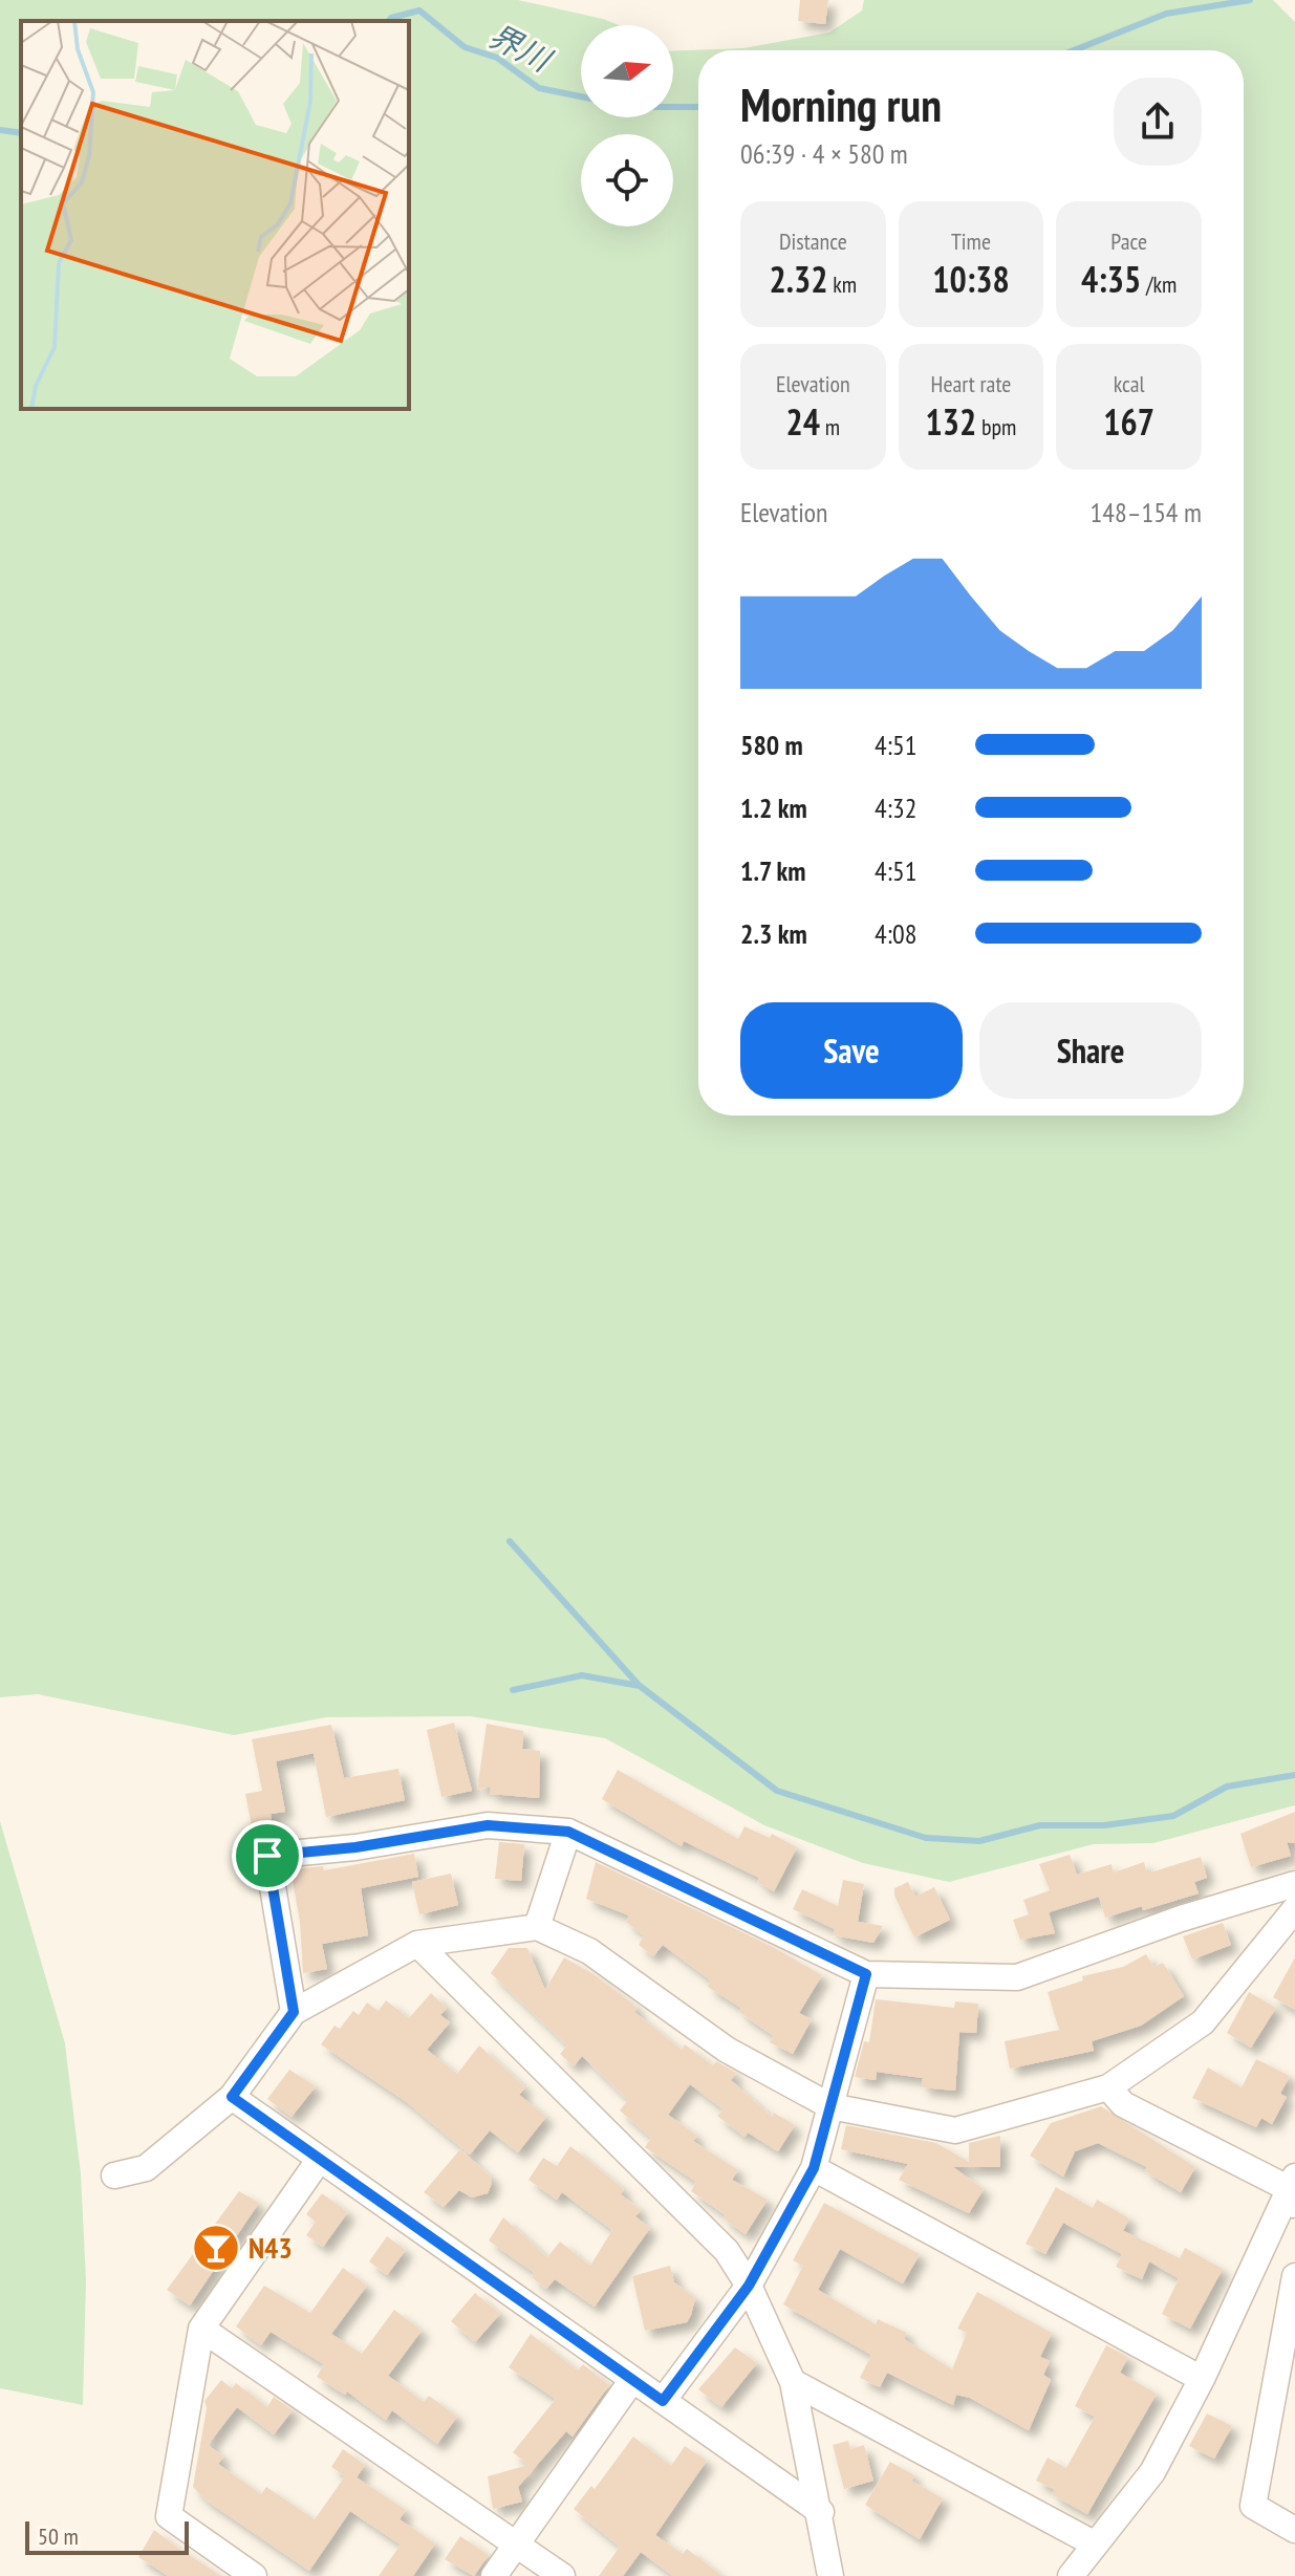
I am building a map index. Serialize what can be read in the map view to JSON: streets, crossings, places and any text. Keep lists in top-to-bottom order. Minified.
{"water":["界川"],"places":{"bar":["N43"]},"scale_bar":"50 m","north":"right","page":{"heading":["Morning run","06:39 · 4 × 580 m"],"stats":[["Distance","2.32 km"],["Time","10:38"],["Pace","4:35 /km"],["Elevation","24 m"],["Heart rate","132 bpm"],["kcal","167"]],"chart":["Elevation","148–154 m"],"list":[{"name":"580 m","note":"4:51"},{"name":"1.2 km","note":"4:32"},{"name":"1.7 km","note":"4:51"},{"name":"2.3 km","note":"4:08"}],"buttons":["Save","Share"],"scale":"50 m"}}
